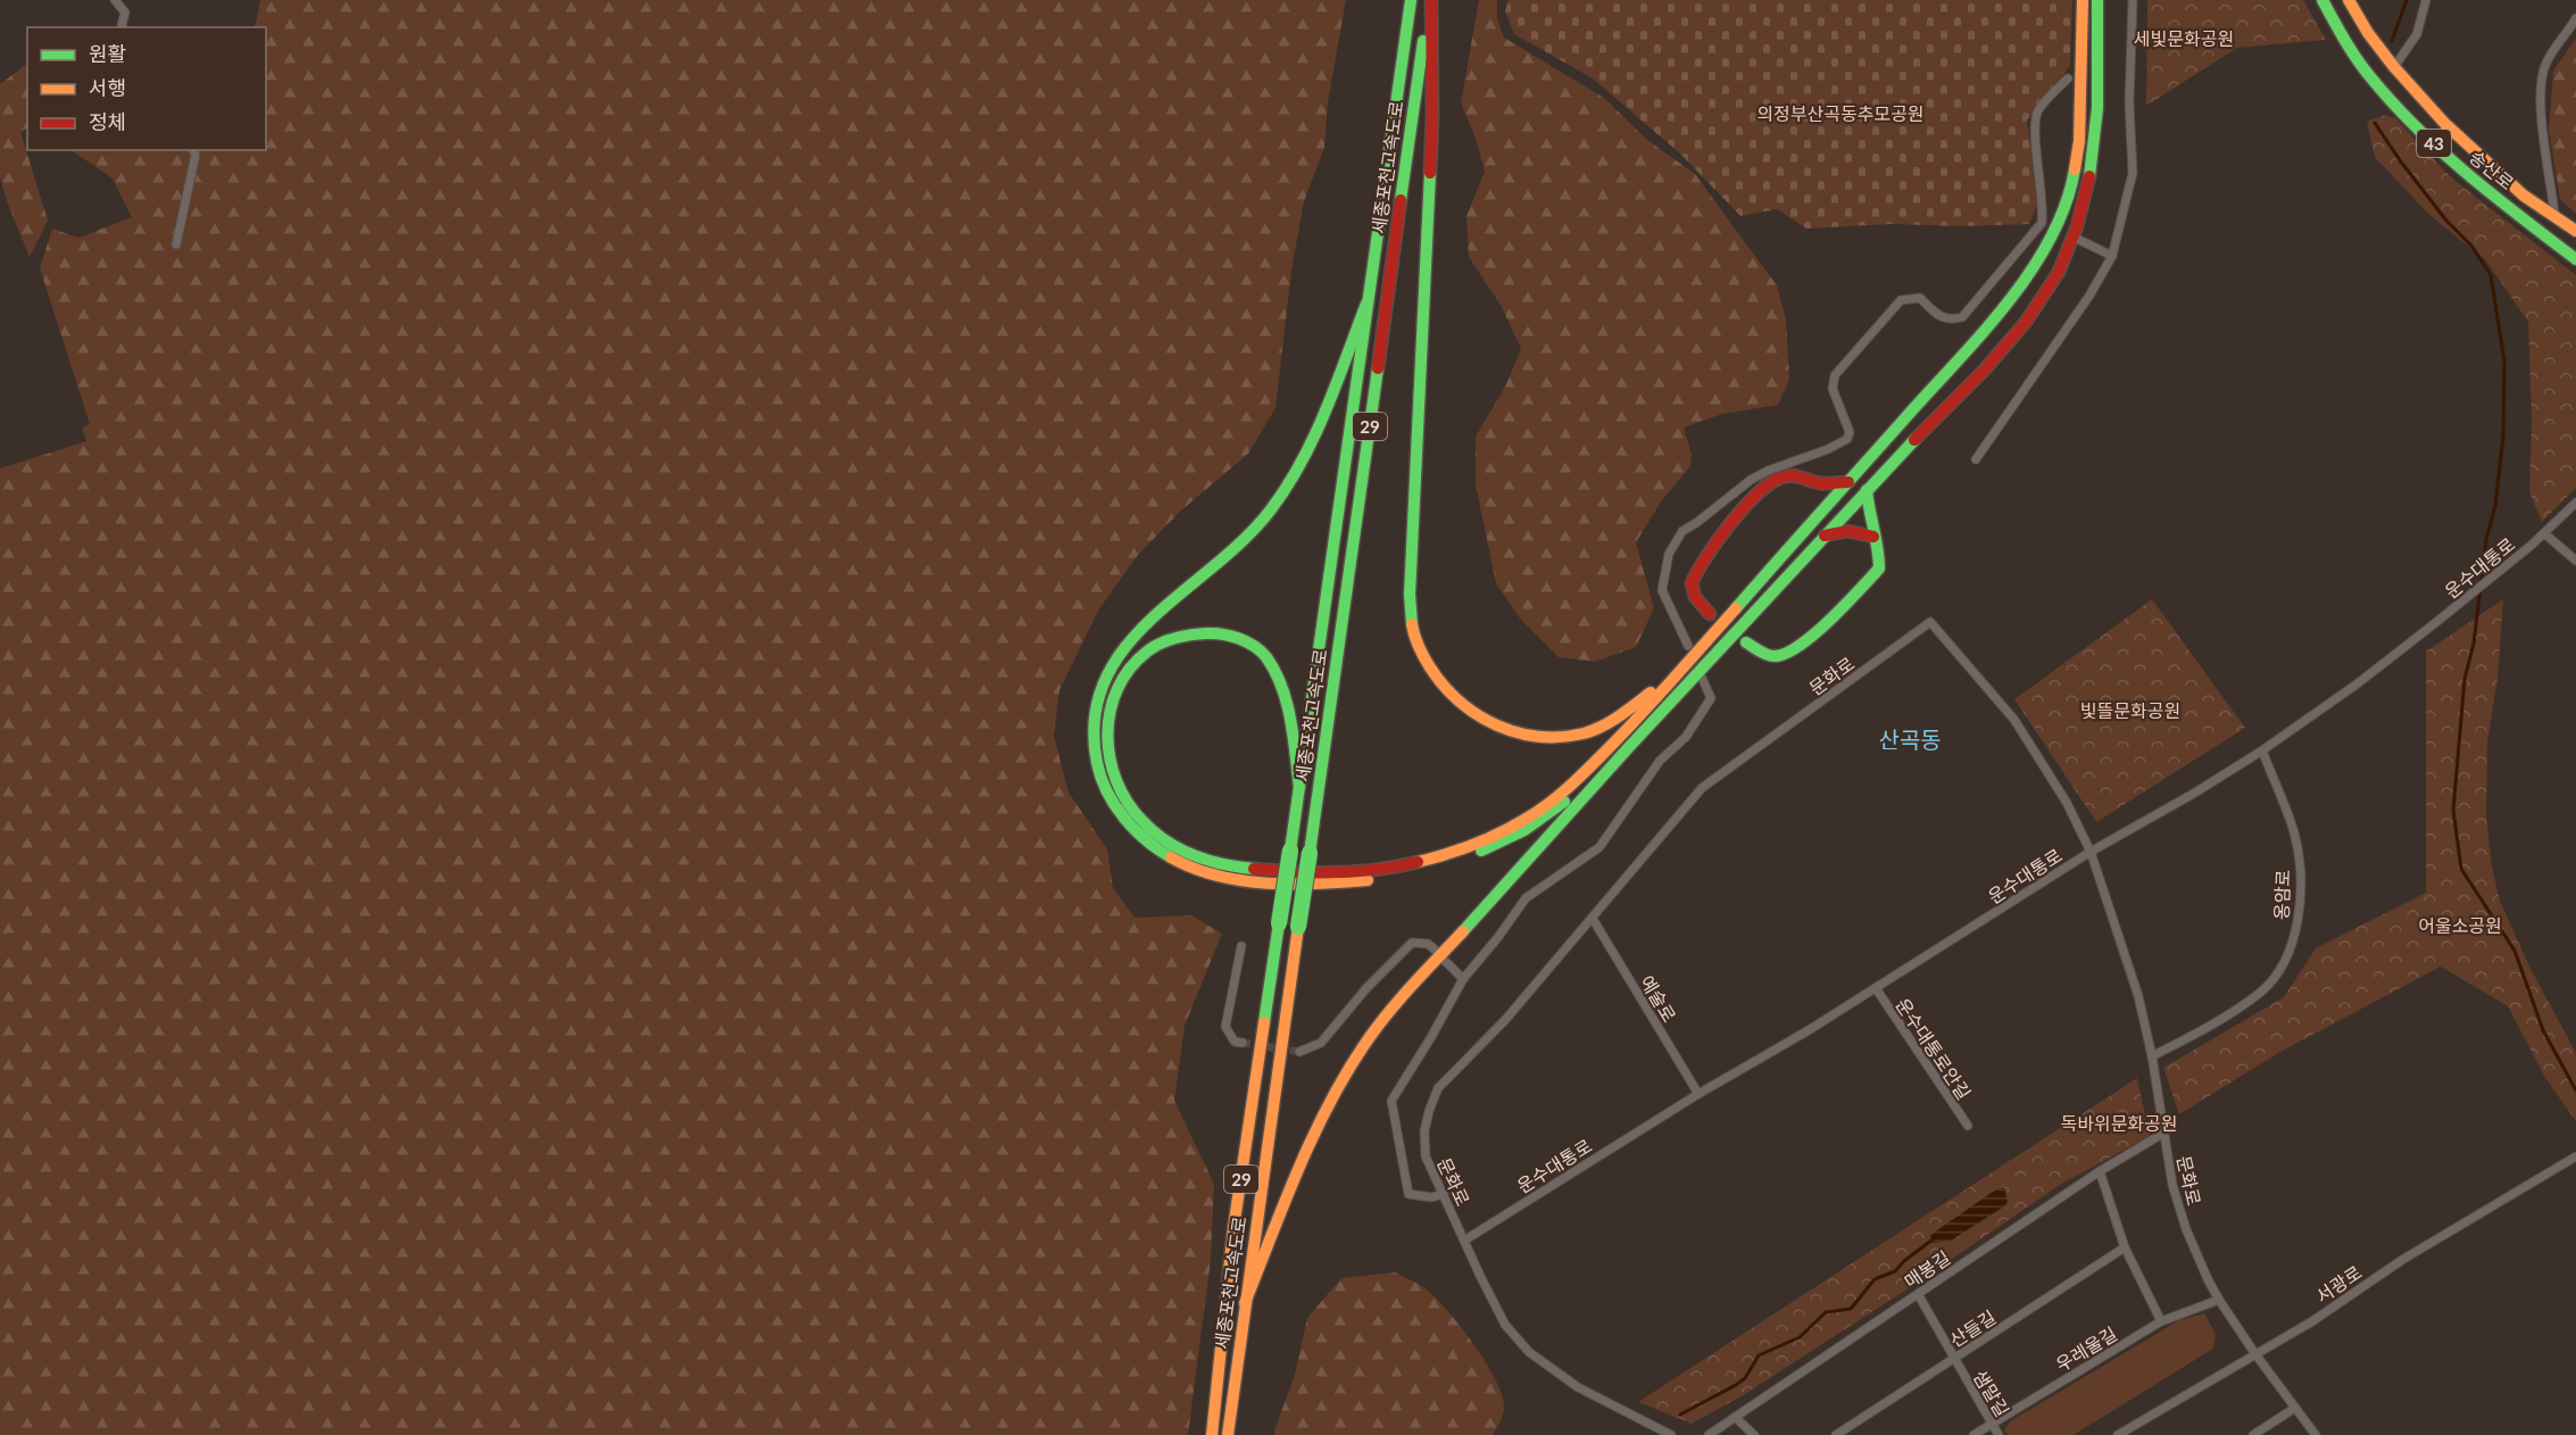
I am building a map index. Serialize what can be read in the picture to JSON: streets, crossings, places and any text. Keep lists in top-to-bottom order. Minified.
{"streets":{"main road":["43","세종포천고속도로","송산로","29"],"street":["운수대통로","문화로","옹암로","예술로","운수대통로안길","매봉길","서광로","산들길","우레울길","샘말길"]},"crossings":[["운수대통로","문화로"],["운수대통로","옹암로"],["운수대통로","예술로"],["운수대통로","운수대통로안길"],["문화로","옹암로"],["문화로","예술로"],["문화로","매봉길"],["문화로","서광로"],["문화로","우레울길"],["매봉길","샘말길"],["산들길","샘말길"],["우레울길","샘말길"]],"districts":["산곡동"],"parks":["세빛문화공원","의정부산곡동추모공원","빛뜰문화공원","어울소공원","독바위문화공원"],"legend":["원활","서행","정체"]}
